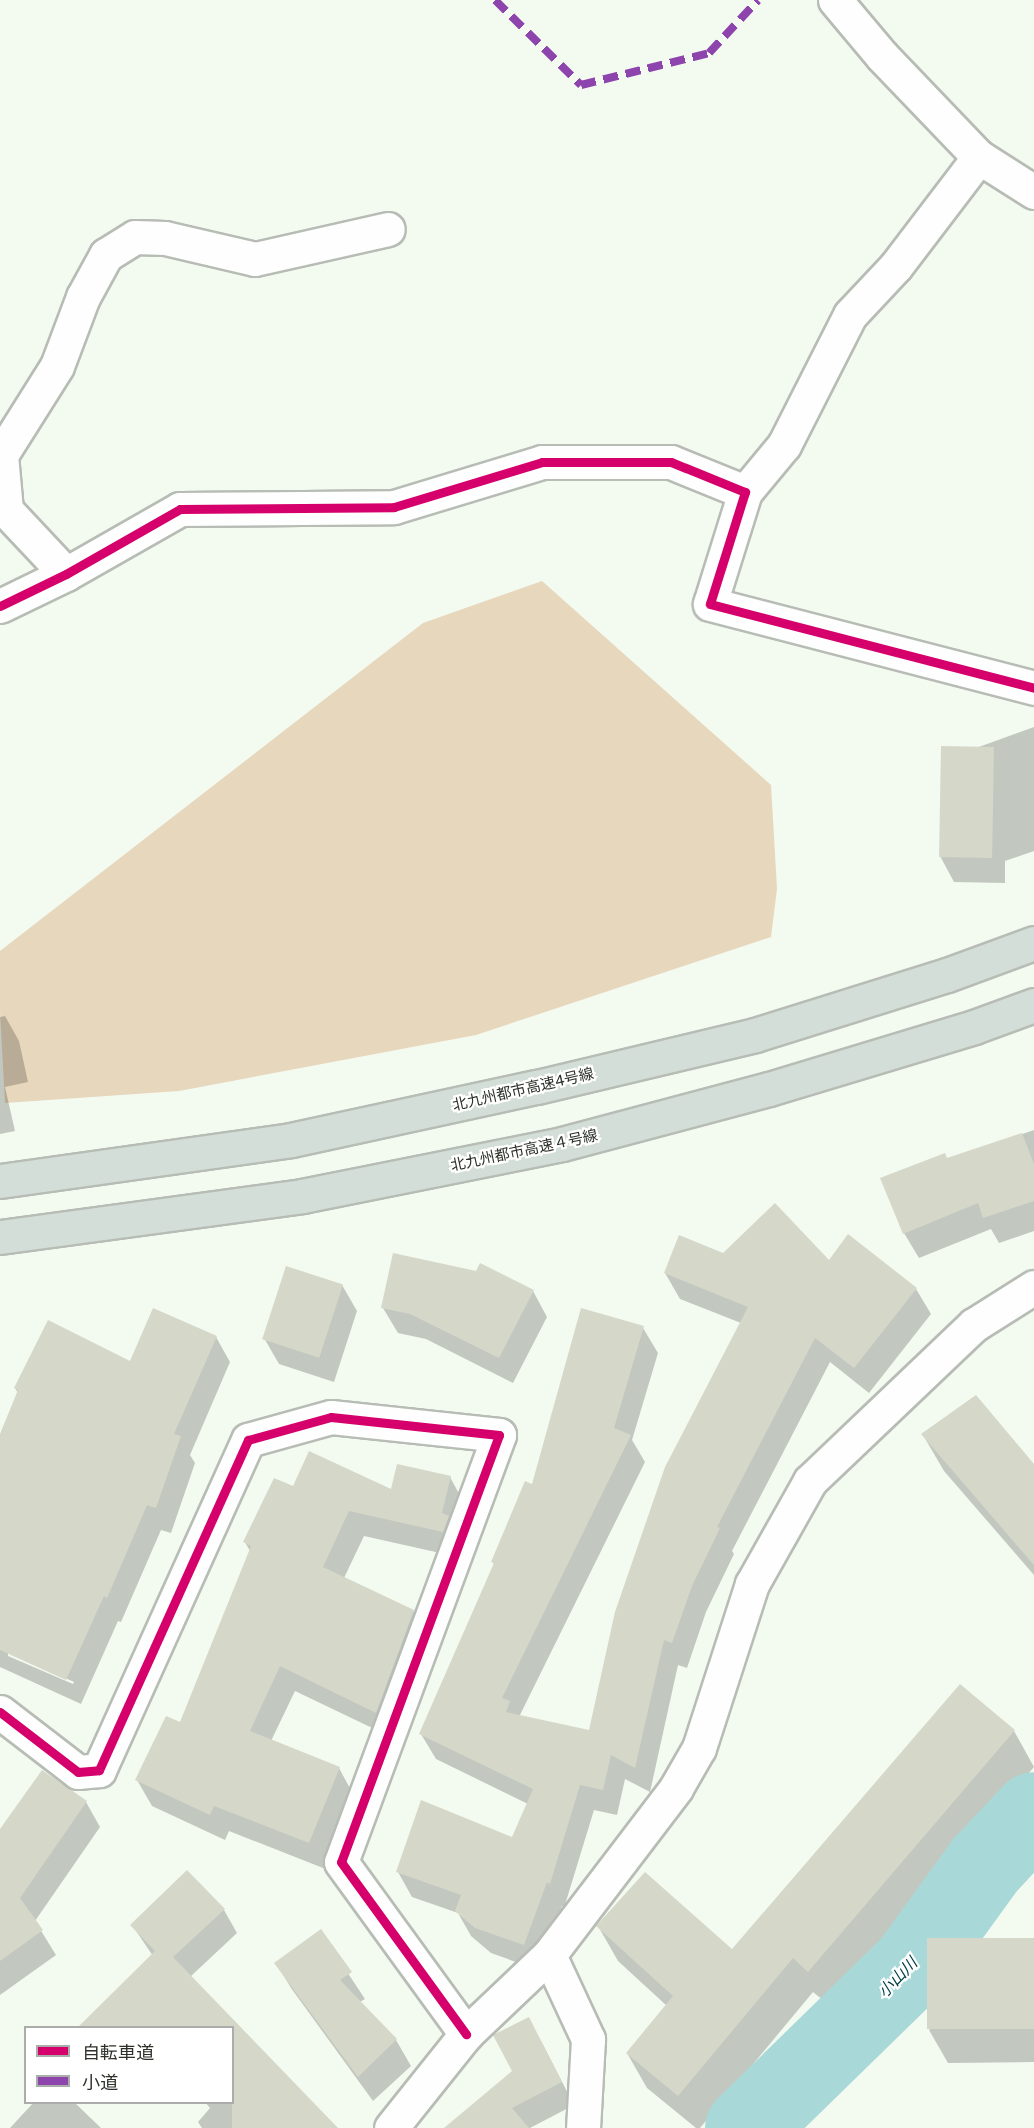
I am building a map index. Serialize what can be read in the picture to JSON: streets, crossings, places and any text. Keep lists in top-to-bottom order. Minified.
{"streets":{"highway":["北九州都市高速4号線","北九州都市高速４号線"]},"water":["小山川"],"legend":["自転車道","小道"]}
